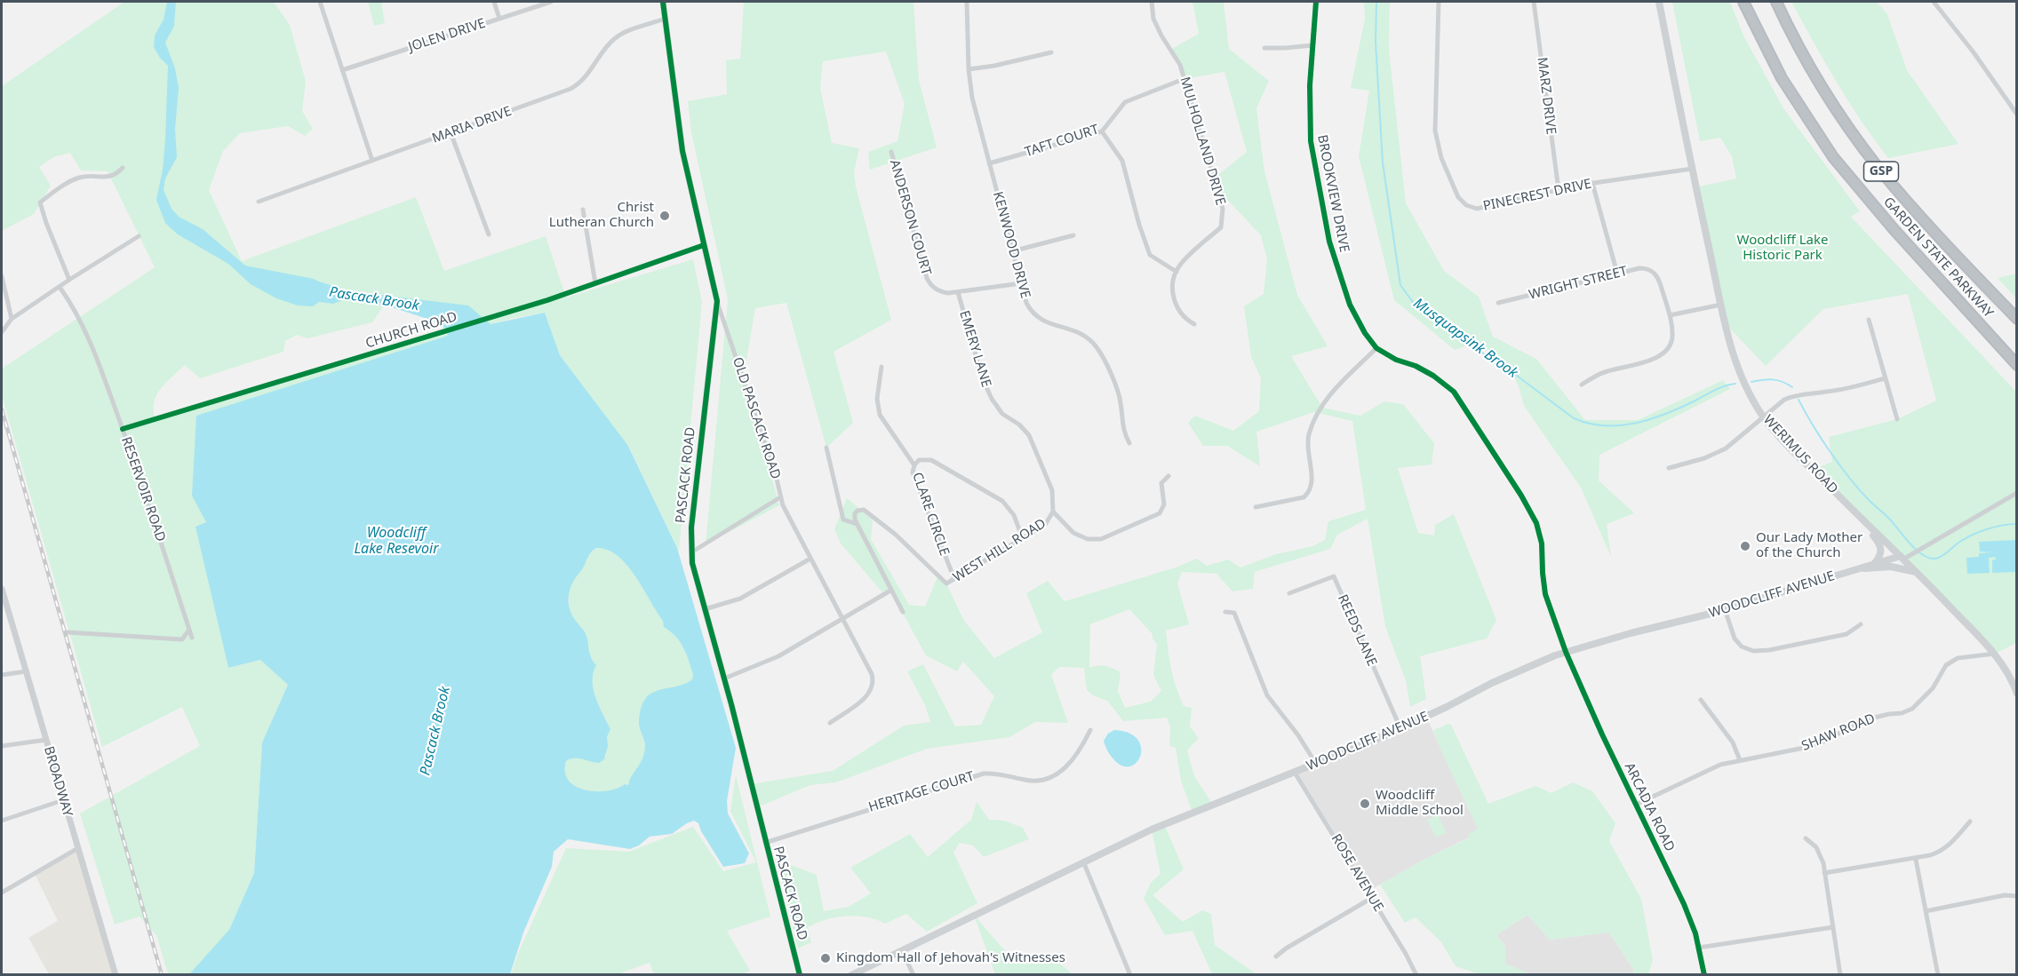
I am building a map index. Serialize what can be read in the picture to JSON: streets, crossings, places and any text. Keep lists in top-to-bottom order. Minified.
{"streets":{"highway":["GSP","GARDEN STATE PARKWAY"],"main road":["WERIMUS ROAD","WOODCLIFF AVENUE"],"street":["JOLEN DRIVE","MARZ DRIVE","MARIA DRIVE","TAFT COURT","MULHOLLAND DRIVE","BROOKVIEW DRIVE","PINECREST DRIVE","ANDERSON COURT","KENWOOD DRIVE","WRIGHT STREET","CHURCH ROAD","EMERY LANE","OLD PASCACK ROAD","PASCACK ROAD","RESERVOIR ROAD","CLARE CIRCLE","WEST HILL ROAD","REEDS LANE","SHAW ROAD","BROADWAY","HERITAGE COURT","ARCADIA ROAD","ROSE AVENUE"]},"crossings":[["MARZ DRIVE","PINECREST DRIVE"],["MARIA DRIVE","PASCACK ROAD"],["TAFT COURT","MULHOLLAND DRIVE"],["TAFT COURT","KENWOOD DRIVE"],["BROOKVIEW DRIVE","ARCADIA ROAD"],["PINECREST DRIVE","WERIMUS ROAD"],["ANDERSON COURT","KENWOOD DRIVE"],["ANDERSON COURT","EMERY LANE"],["CHURCH ROAD","PASCACK ROAD"],["CHURCH ROAD","RESERVOIR ROAD"],["EMERY LANE","WEST HILL ROAD"],["OLD PASCACK ROAD","PASCACK ROAD"],["WERIMUS ROAD","WOODCLIFF AVENUE"],["WERIMUS ROAD","SHAW ROAD"],["PASCACK ROAD","HERITAGE COURT"],["CLARE CIRCLE","WEST HILL ROAD"],["WOODCLIFF AVENUE","REEDS LANE"],["WOODCLIFF AVENUE","ARCADIA ROAD"],["WOODCLIFF AVENUE","ROSE AVENUE"],["SHAW ROAD","ARCADIA ROAD"]],"water":["Pascack Brook","Musquapsink Brook","Woodcliff Lake Resevoir"],"parks":["Woodcliff Lake Historic Park"],"places":["Christ Lutheran Church","Our Lady Mother of the Church","Woodcliff Middle School","Kingdom Hall of Jehovah's Witnesses"]}
